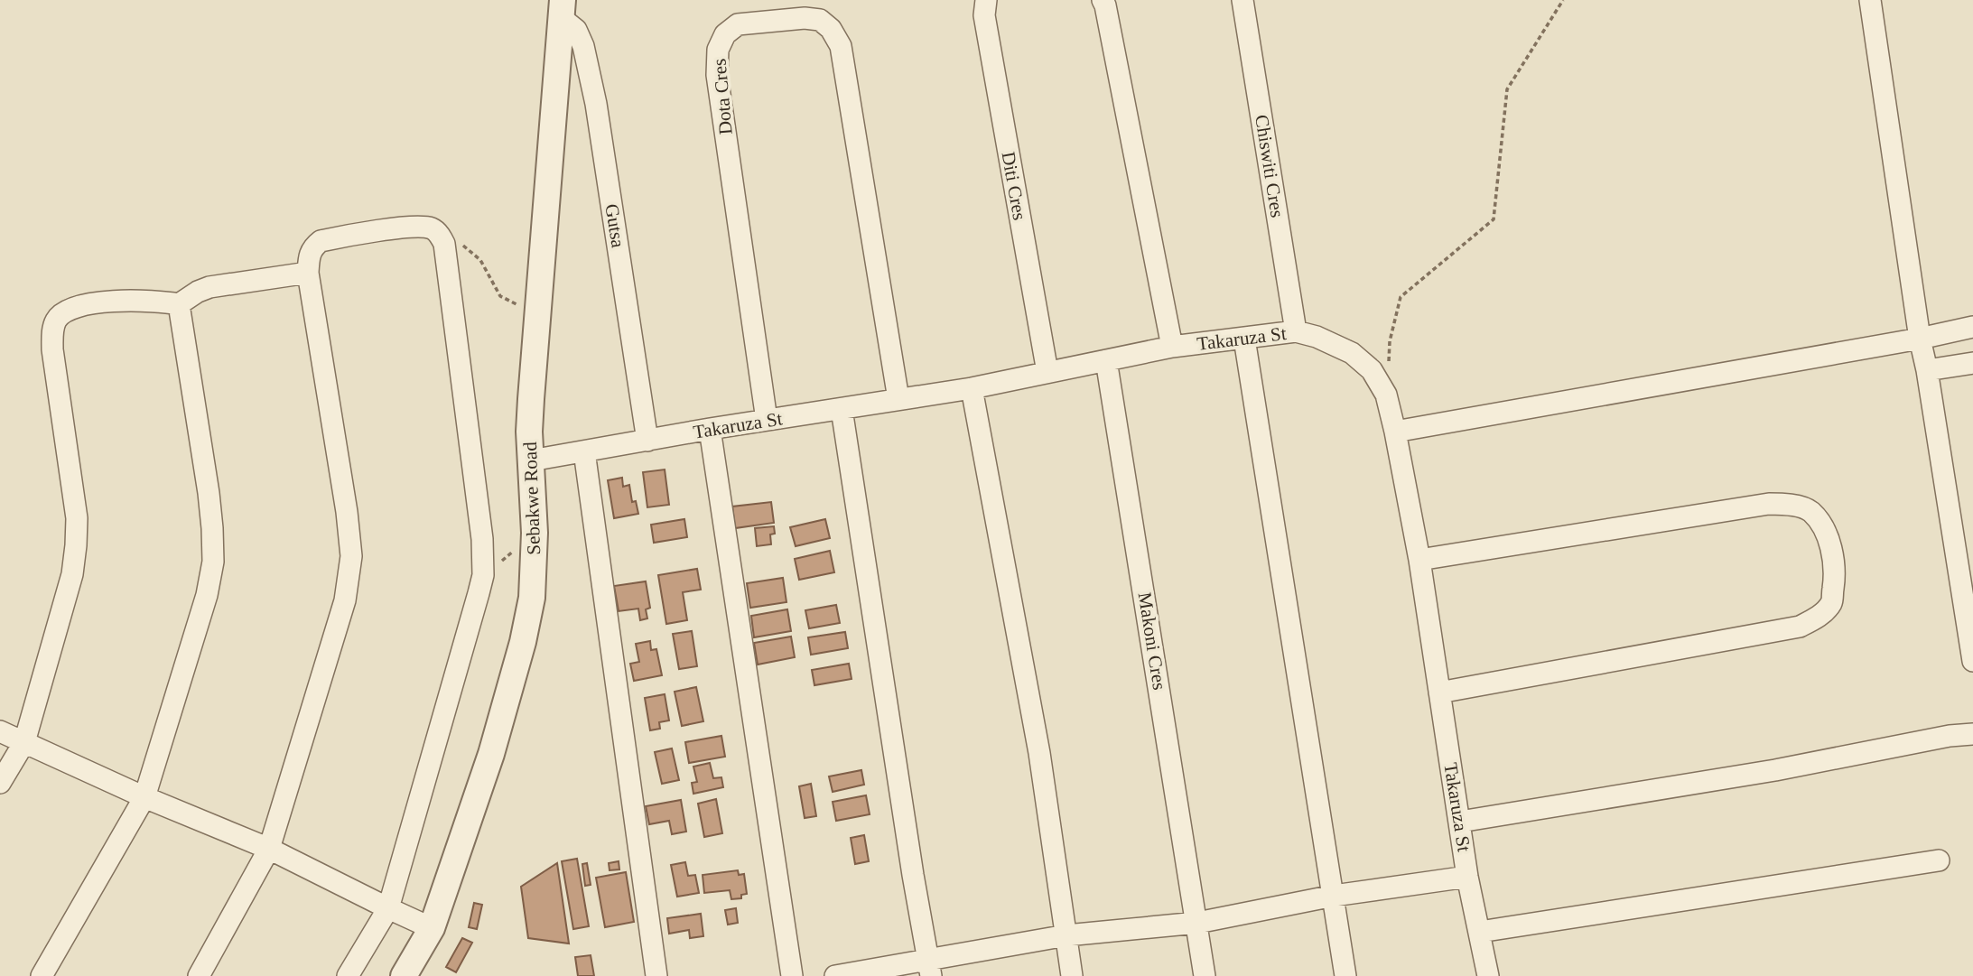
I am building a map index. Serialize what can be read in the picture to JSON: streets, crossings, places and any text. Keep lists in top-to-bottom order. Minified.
{"streets":{"street":["Dota Cres","Chiswiti Cres","Diti Cres","Gutsa","Takaruza St","Sebakwe Road","Makoni Cres"]},"crossings":[["Dota Cres","Takaruza St"],["Chiswiti Cres","Takaruza St"],["Diti Cres","Takaruza St"],["Gutsa","Takaruza St"],["Gutsa","Sebakwe Road"],["Takaruza St","Sebakwe Road"],["Takaruza St","Makoni Cres"]]}
